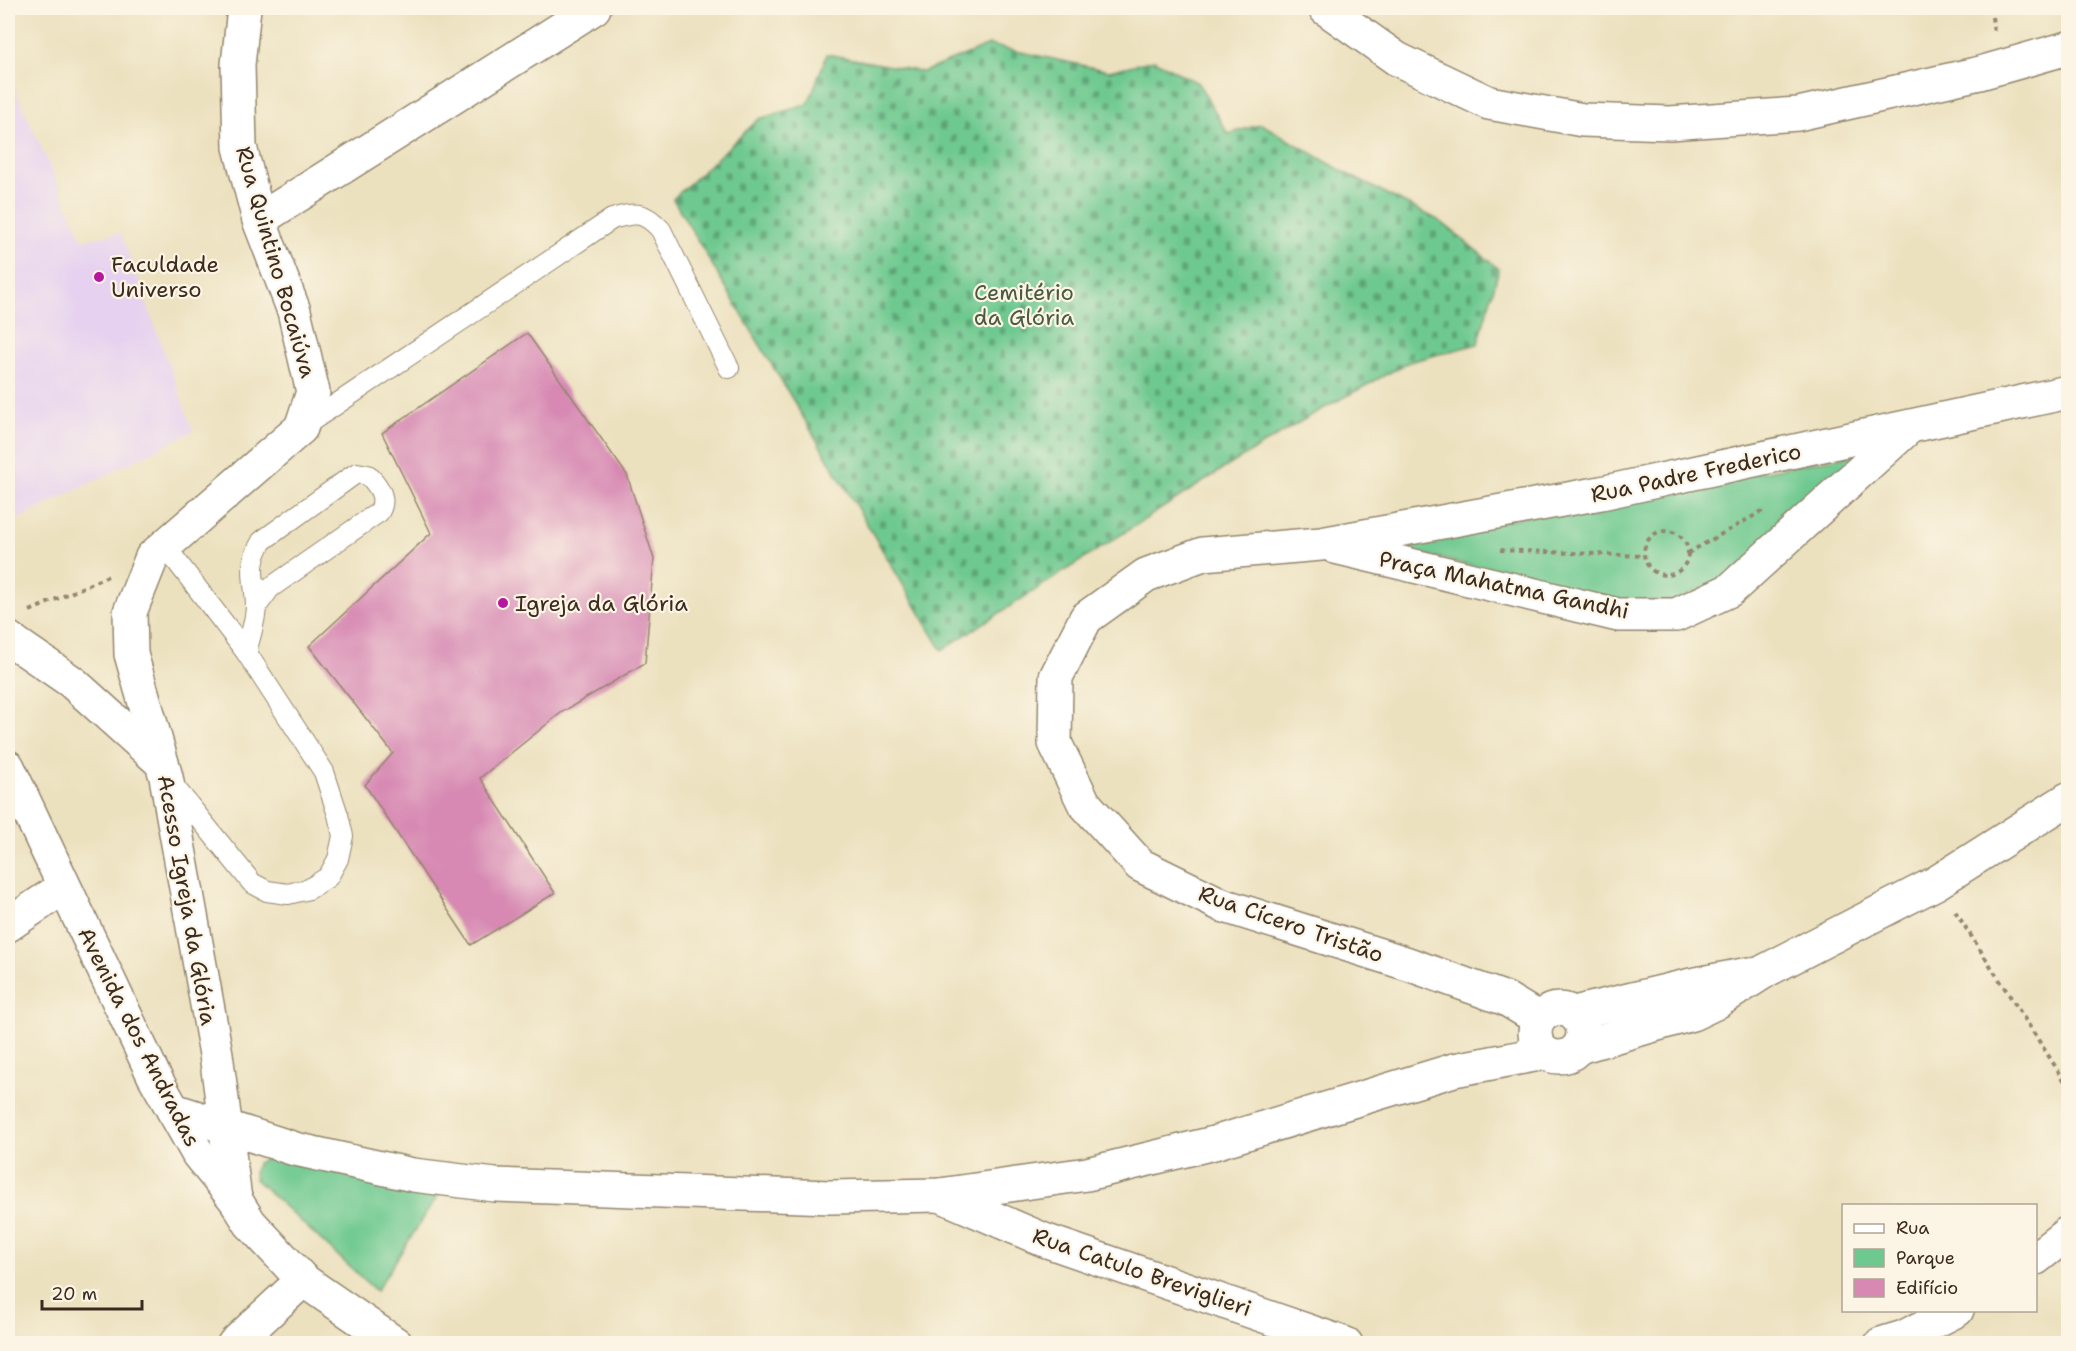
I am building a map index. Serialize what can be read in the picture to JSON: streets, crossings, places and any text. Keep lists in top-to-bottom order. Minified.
{"streets":{"street":["Rua Quintino Bocaiúva","Rua Padre Frederico","Praça Mahatma Gandhi","Acesso Igreja da Glória","Rua Cícero Tristão","Avenida dos Andradas","Rua Catulo Breviglieri"]},"crossings":[["Rua Padre Frederico","Praça Mahatma Gandhi"],["Rua Padre Frederico","Rua Cícero Tristão"],["Praça Mahatma Gandhi","Rua Cícero Tristão"],["Acesso Igreja da Glória","Avenida dos Andradas"]],"parks":["Cemitério da Glória"],"places":["Faculdade Universo","Igreja da Glória"],"legend":["Rua","Parque","Edifício"],"scale_bar":"20 m"}
